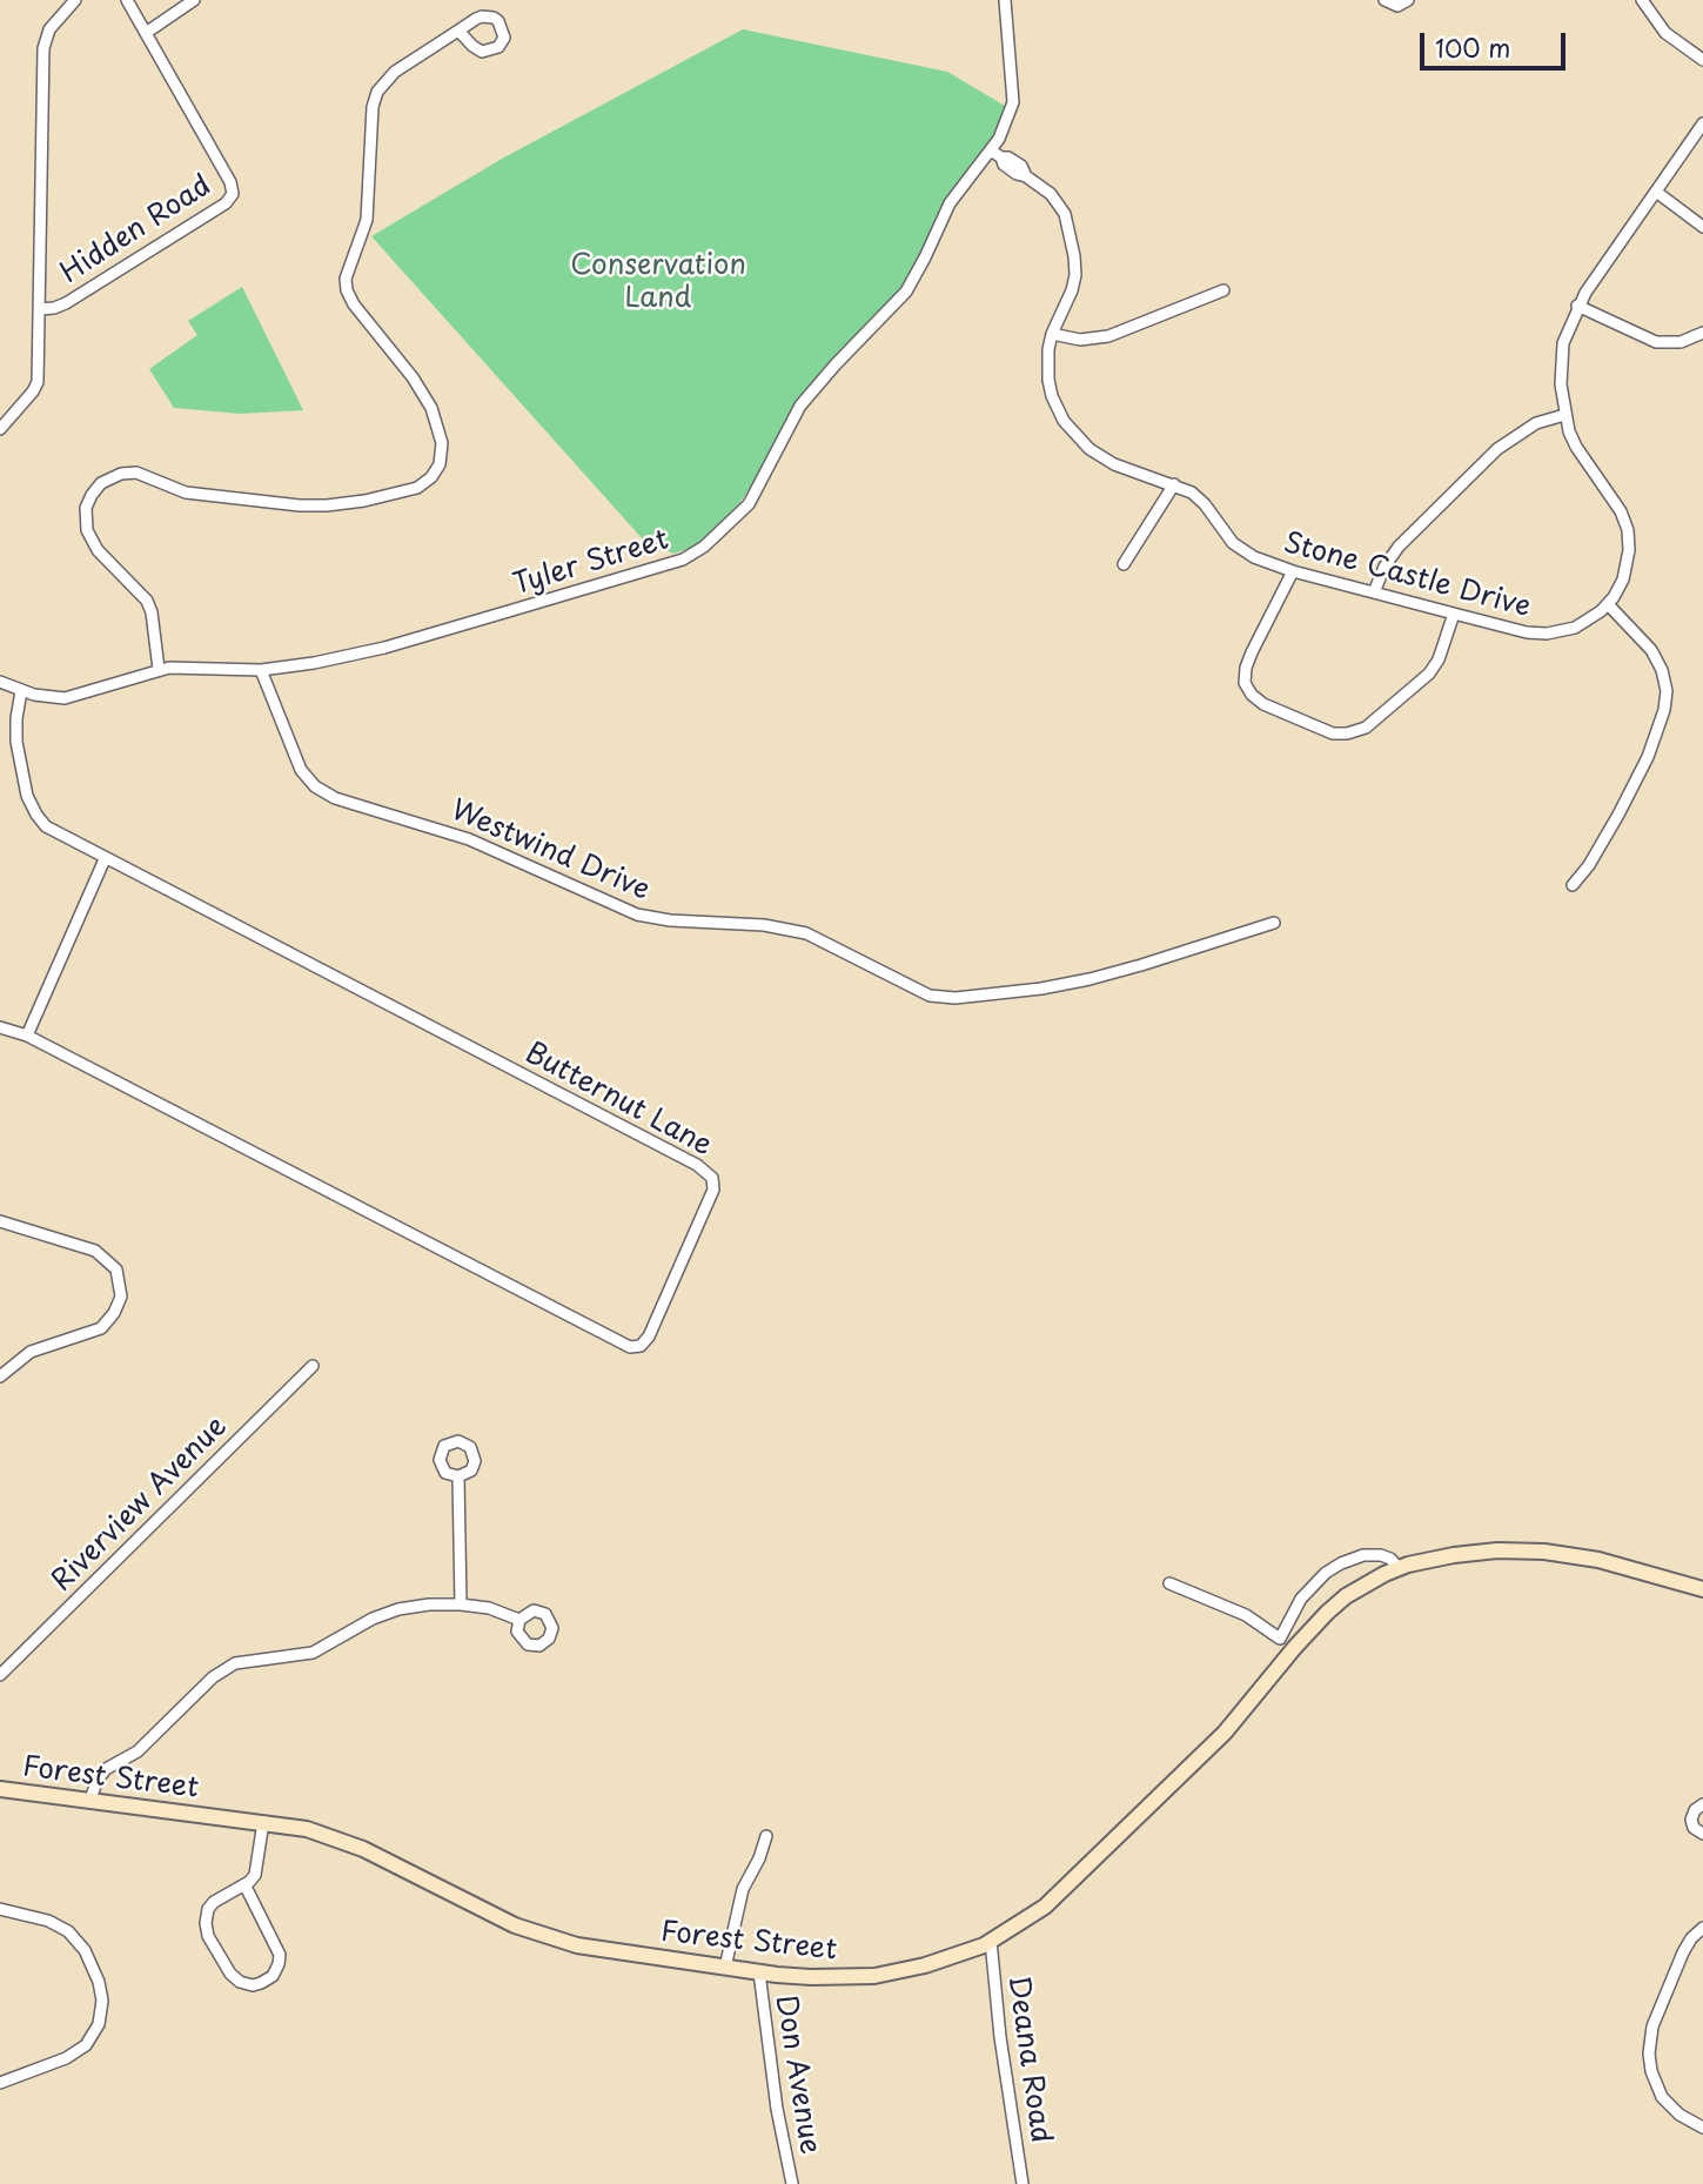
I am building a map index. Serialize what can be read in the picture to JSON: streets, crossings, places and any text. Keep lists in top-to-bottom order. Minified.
{"streets":{"street":["Hidden Road","Tyler Street","Stone Castle Drive","Westwind Drive","Butternut Lane","Riverview Avenue","Forest Street","Deana Road","Don Avenue"]},"crossings":[["Tyler Street","Stone Castle Drive"],["Tyler Street","Westwind Drive"],["Tyler Street","Butternut Lane"],["Forest Street","Deana Road"],["Forest Street","Don Avenue"]],"parks":["Conservation Land"],"scale_bar":"100 m"}
